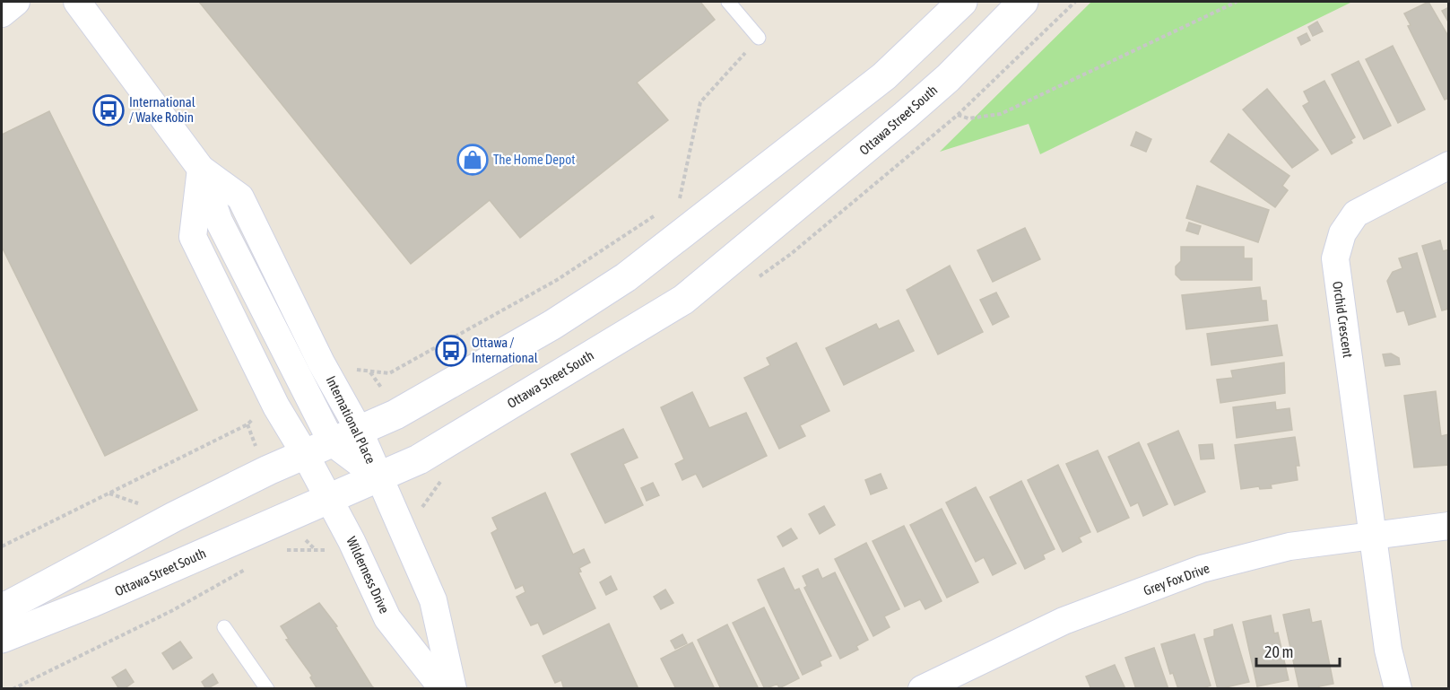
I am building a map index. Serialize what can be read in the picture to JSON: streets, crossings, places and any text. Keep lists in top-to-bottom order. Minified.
{"streets":{"main road":["Ottawa Street South"],"street":["Orchid Crescent","International Place","Wilderness Drive","Grey Fox Drive"]},"crossings":[["Ottawa Street South","International Place"],["Ottawa Street South","Wilderness Drive"],["Orchid Crescent","Grey Fox Drive"]],"places":{"bus stop":["International / Wake Robin","Ottawa / International"],"shop":["The Home Depot"]},"scale_bar":"20 m"}
